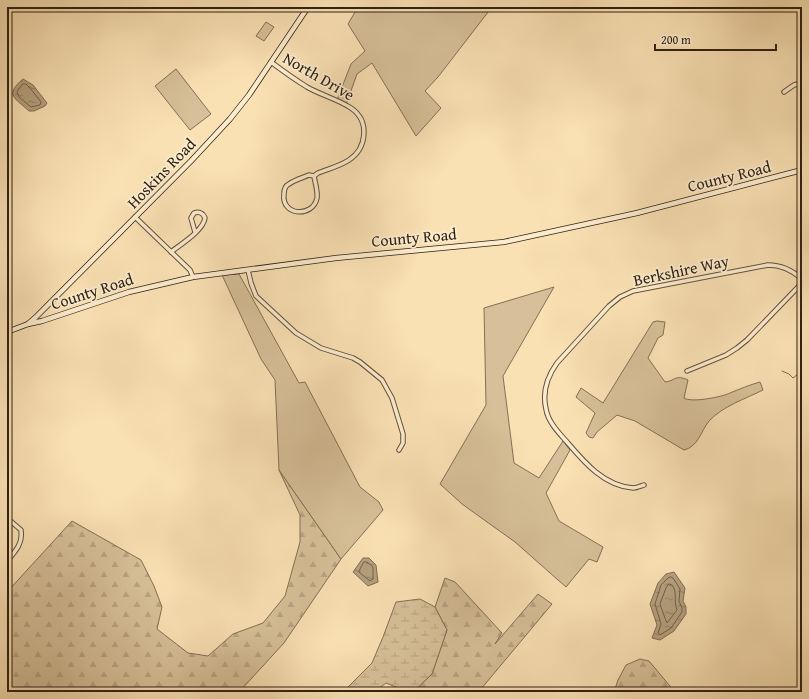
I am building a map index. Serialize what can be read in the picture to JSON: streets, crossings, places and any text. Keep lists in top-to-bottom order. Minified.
{"streets":{"street":["North Drive","Hoskins Road","County Road","Berkshire Way"]},"crossings":[["North Drive","Hoskins Road"],["Hoskins Road","County Road"]],"scale_bar":"200 m"}
